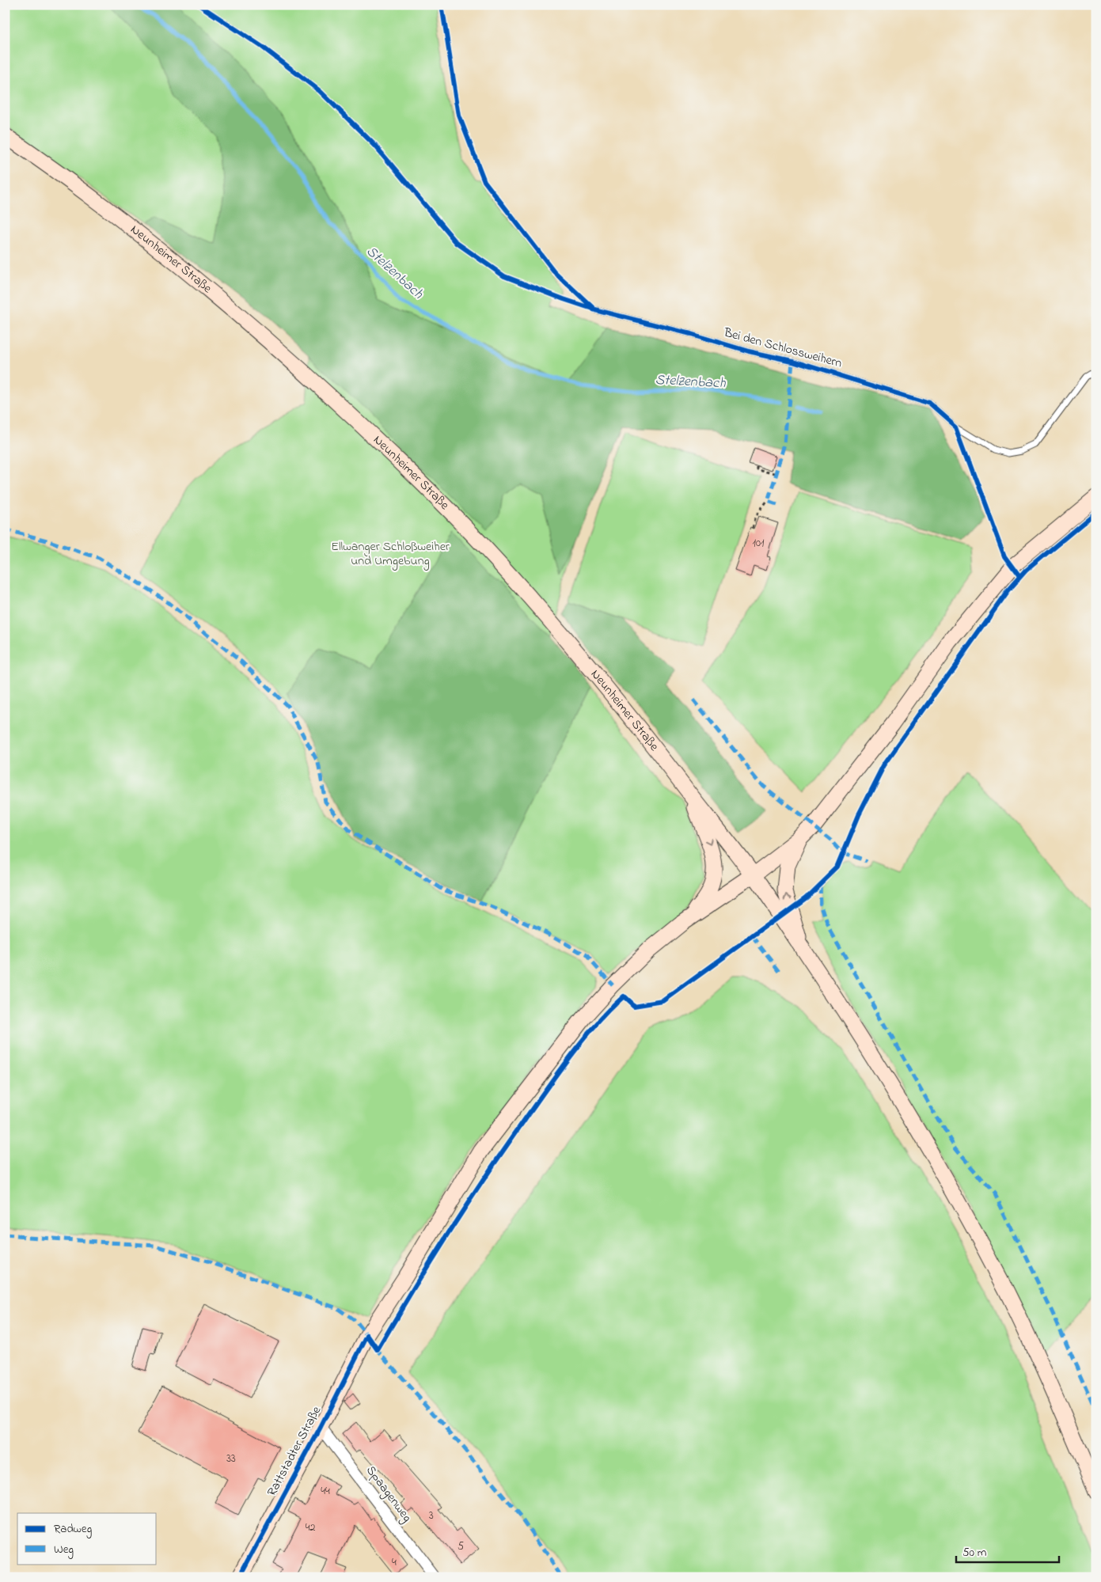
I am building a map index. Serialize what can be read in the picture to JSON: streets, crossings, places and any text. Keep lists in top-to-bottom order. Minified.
{"streets":{"street":["Neunheimer Straße","Rattstadter Straße","Spaagenweg"],"lane":["Bei den Schlossweihern"]},"crossings":[["Rattstadter Straße","Spaagenweg"]],"water":["Stelzenbach"],"parks":["Ellwanger Schloßweiher und Umgebung"],"house_numbers":["101","33","44","3","42","5","4"],"legend":["Radweg","Weg"],"scale_bar":"50 m"}
